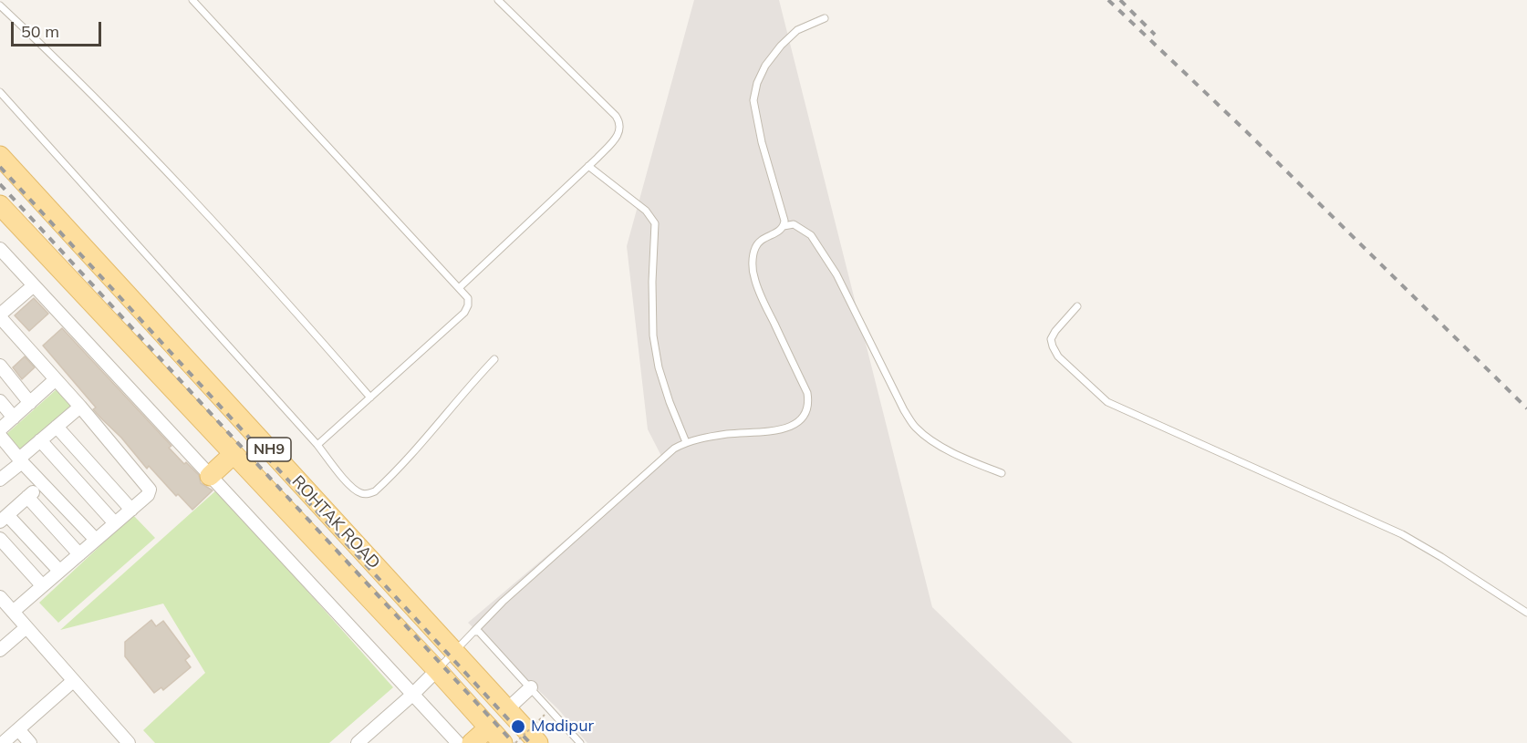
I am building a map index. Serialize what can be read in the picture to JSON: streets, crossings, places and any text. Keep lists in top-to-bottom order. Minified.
{"streets":{"main road":["NH9","ROHTAK ROAD"]},"places":["Madipur"],"scale_bar":"50 m"}
